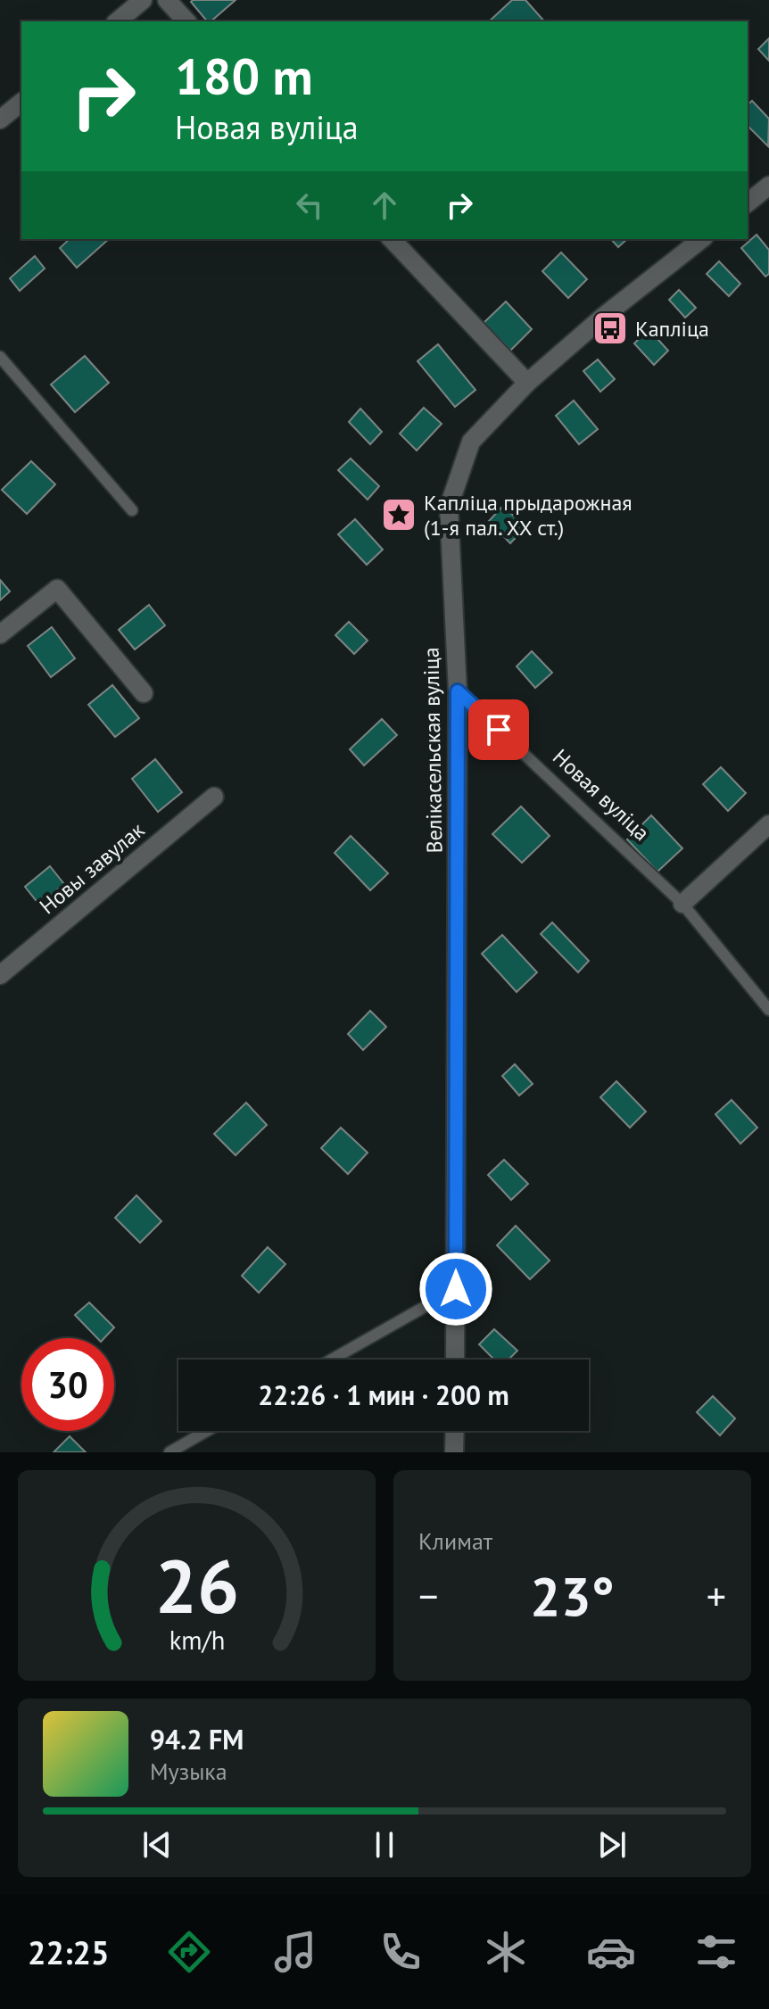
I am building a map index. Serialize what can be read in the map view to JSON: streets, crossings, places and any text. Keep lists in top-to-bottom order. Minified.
{"streets":{"street":["Велікасельская вуліца","Новы завулак"],"lane":["Новая вуліца"]},"crossings":[["Велікасельская вуліца","Новая вуліца"]],"places":{"bus stop":["Капліца"],"place":["Капліца прыдарожная (1-я пал. XX ст.)"]},"page":{"turn":["180 m","Новая вуліца"],"limit":"30","trip":"22:26 · 1 мин · 200 m","tile":"Климат","heat":["−","23°","+"],"song":["94.2 FM","Музыка"],"tabs":"22:25","gauge":["26","km/h"]}}
